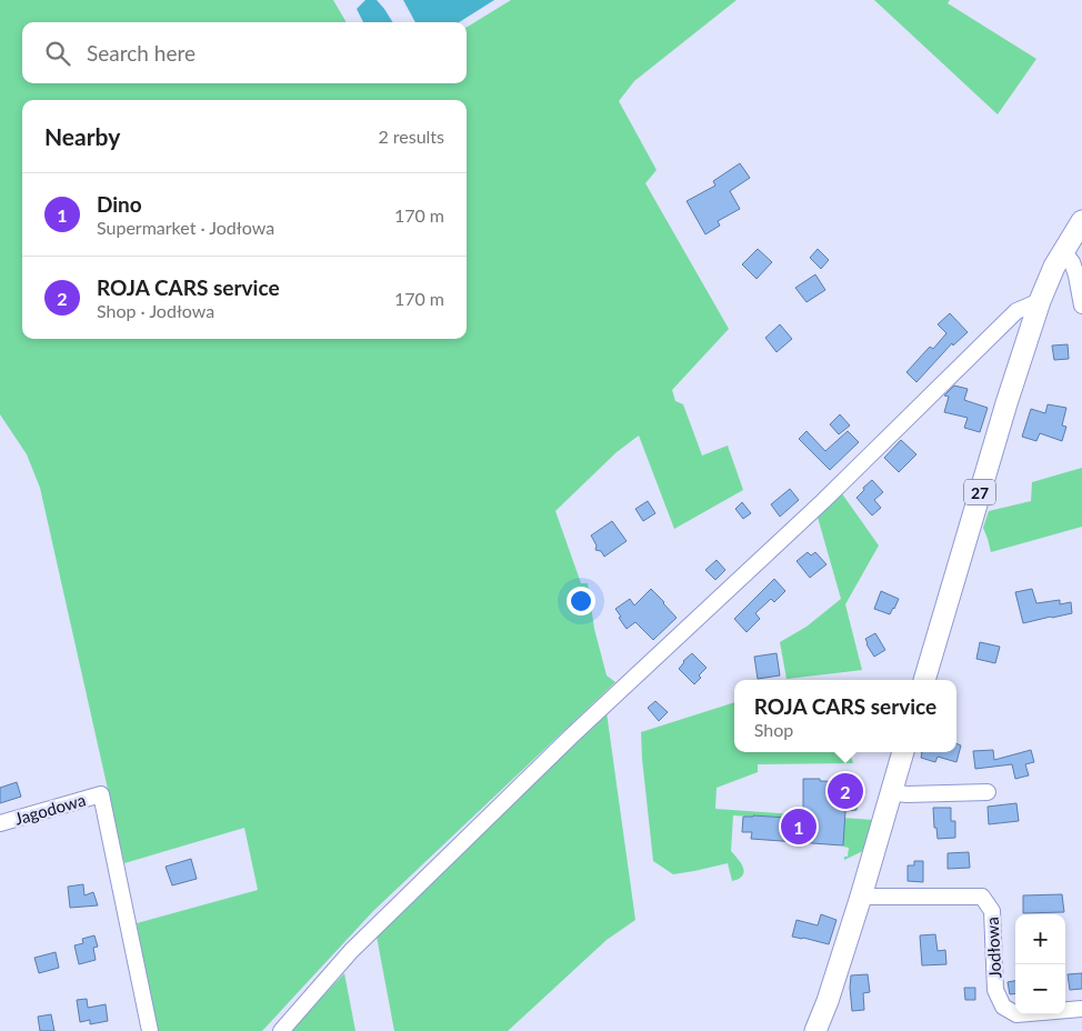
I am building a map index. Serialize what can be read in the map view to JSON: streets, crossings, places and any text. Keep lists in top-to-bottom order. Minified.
{"streets":{"main road":["27"],"street":["Jagodowa","Jodłowa"]},"page":{"search":"Search here","heading":["Nearby","2 results"],"list":[{"mark":"1","name":"Dino","note":"Supermarket · Jodłowa","value":"170 m"},{"mark":"2","name":"ROJA CARS service","note":"Shop · Jodłowa","value":"170 m"}],"popup":["ROJA CARS service","Shop"],"pins":["2","1"],"map_buttons":["+","−"]}}
